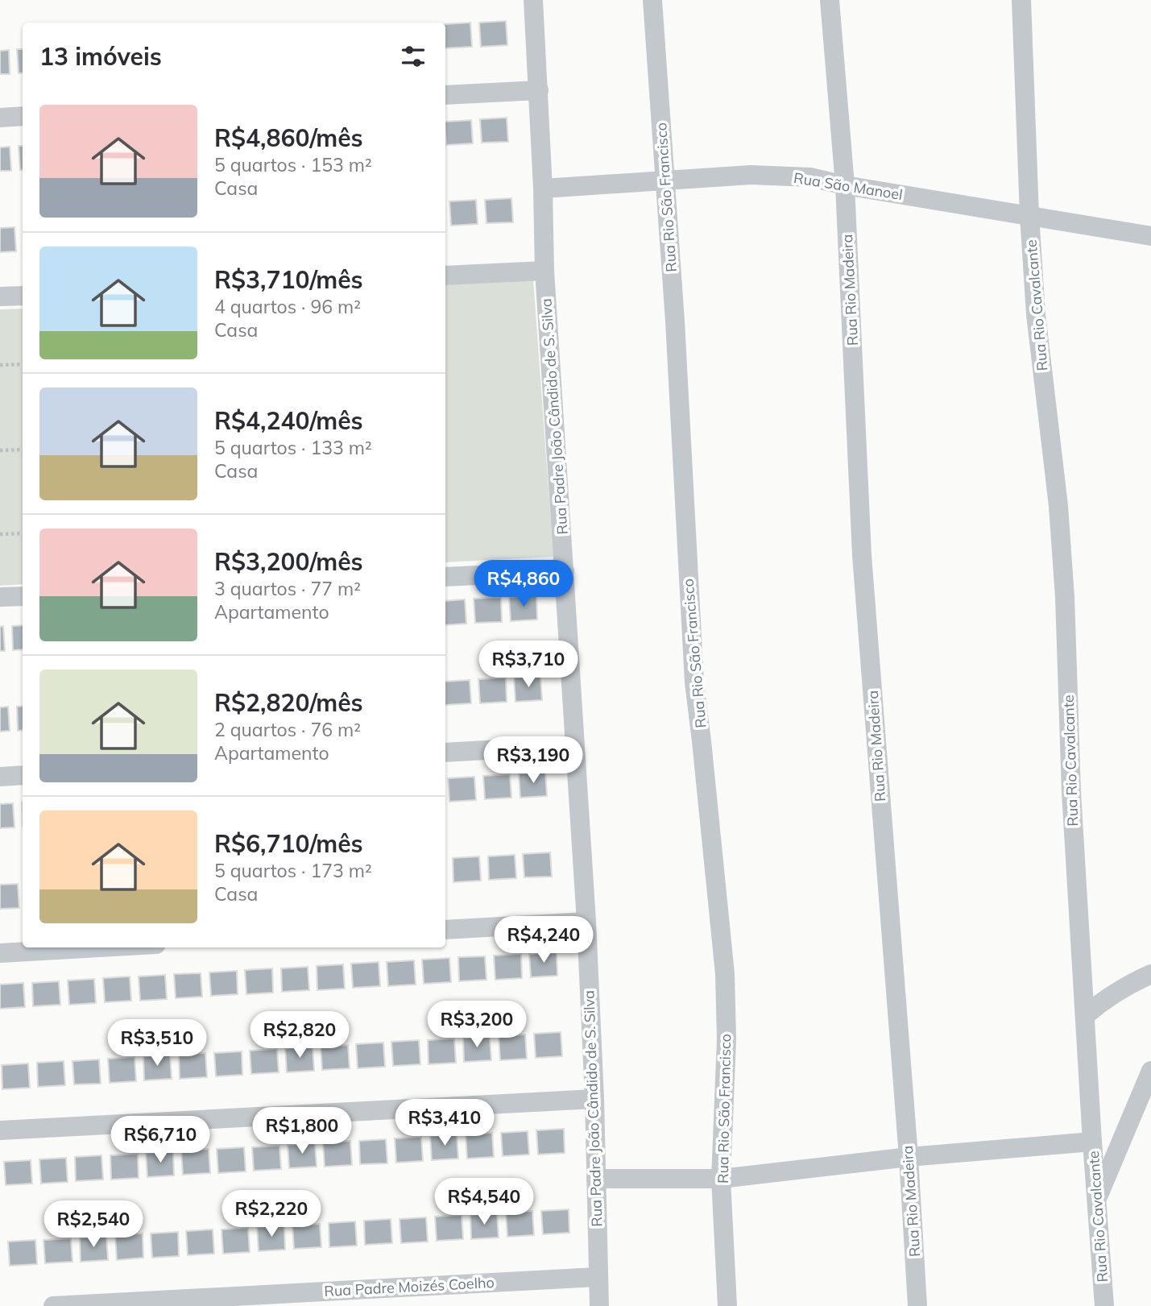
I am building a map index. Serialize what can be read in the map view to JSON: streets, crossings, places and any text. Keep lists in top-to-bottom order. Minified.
{"streets":{"street":["Rua São Manoel","Rua Rio São Francisco","Rua Rio Madeira","Rua Rio Cavalcante","Rua Padre João Cândido de S. Silva","Rua Padre Moizés Coelho"]},"crossings":[["Rua São Manoel","Rua Rio São Francisco"],["Rua São Manoel","Rua Rio Madeira"],["Rua São Manoel","Rua Rio Cavalcante"],["Rua São Manoel","Rua Padre João Cândido de S. Silva"],["Rua Padre João Cândido de S. Silva","Rua Padre Moizés Coelho"]],"page":{"heading":"13 imóveis","list":[{"name":"R$4,860/mês","note":"5 quartos · 153 m² · Casa"},{"name":"R$3,710/mês","note":"4 quartos · 96 m² · Casa"},{"name":"R$4,240/mês","note":"5 quartos · 133 m² · Casa"},{"name":"R$3,200/mês","note":"3 quartos · 77 m² · Apartamento"},{"name":"R$2,820/mês","note":"2 quartos · 76 m² · Apartamento"},{"name":"R$6,710/mês","note":"5 quartos · 173 m² · Casa"}],"price":["R$4,860","R$3,710","R$3,190","R$4,240","R$3,200","R$2,820","R$3,510","R$3,410","R$1,800","R$6,710","R$4,540","R$2,220","R$2,540"]}}
